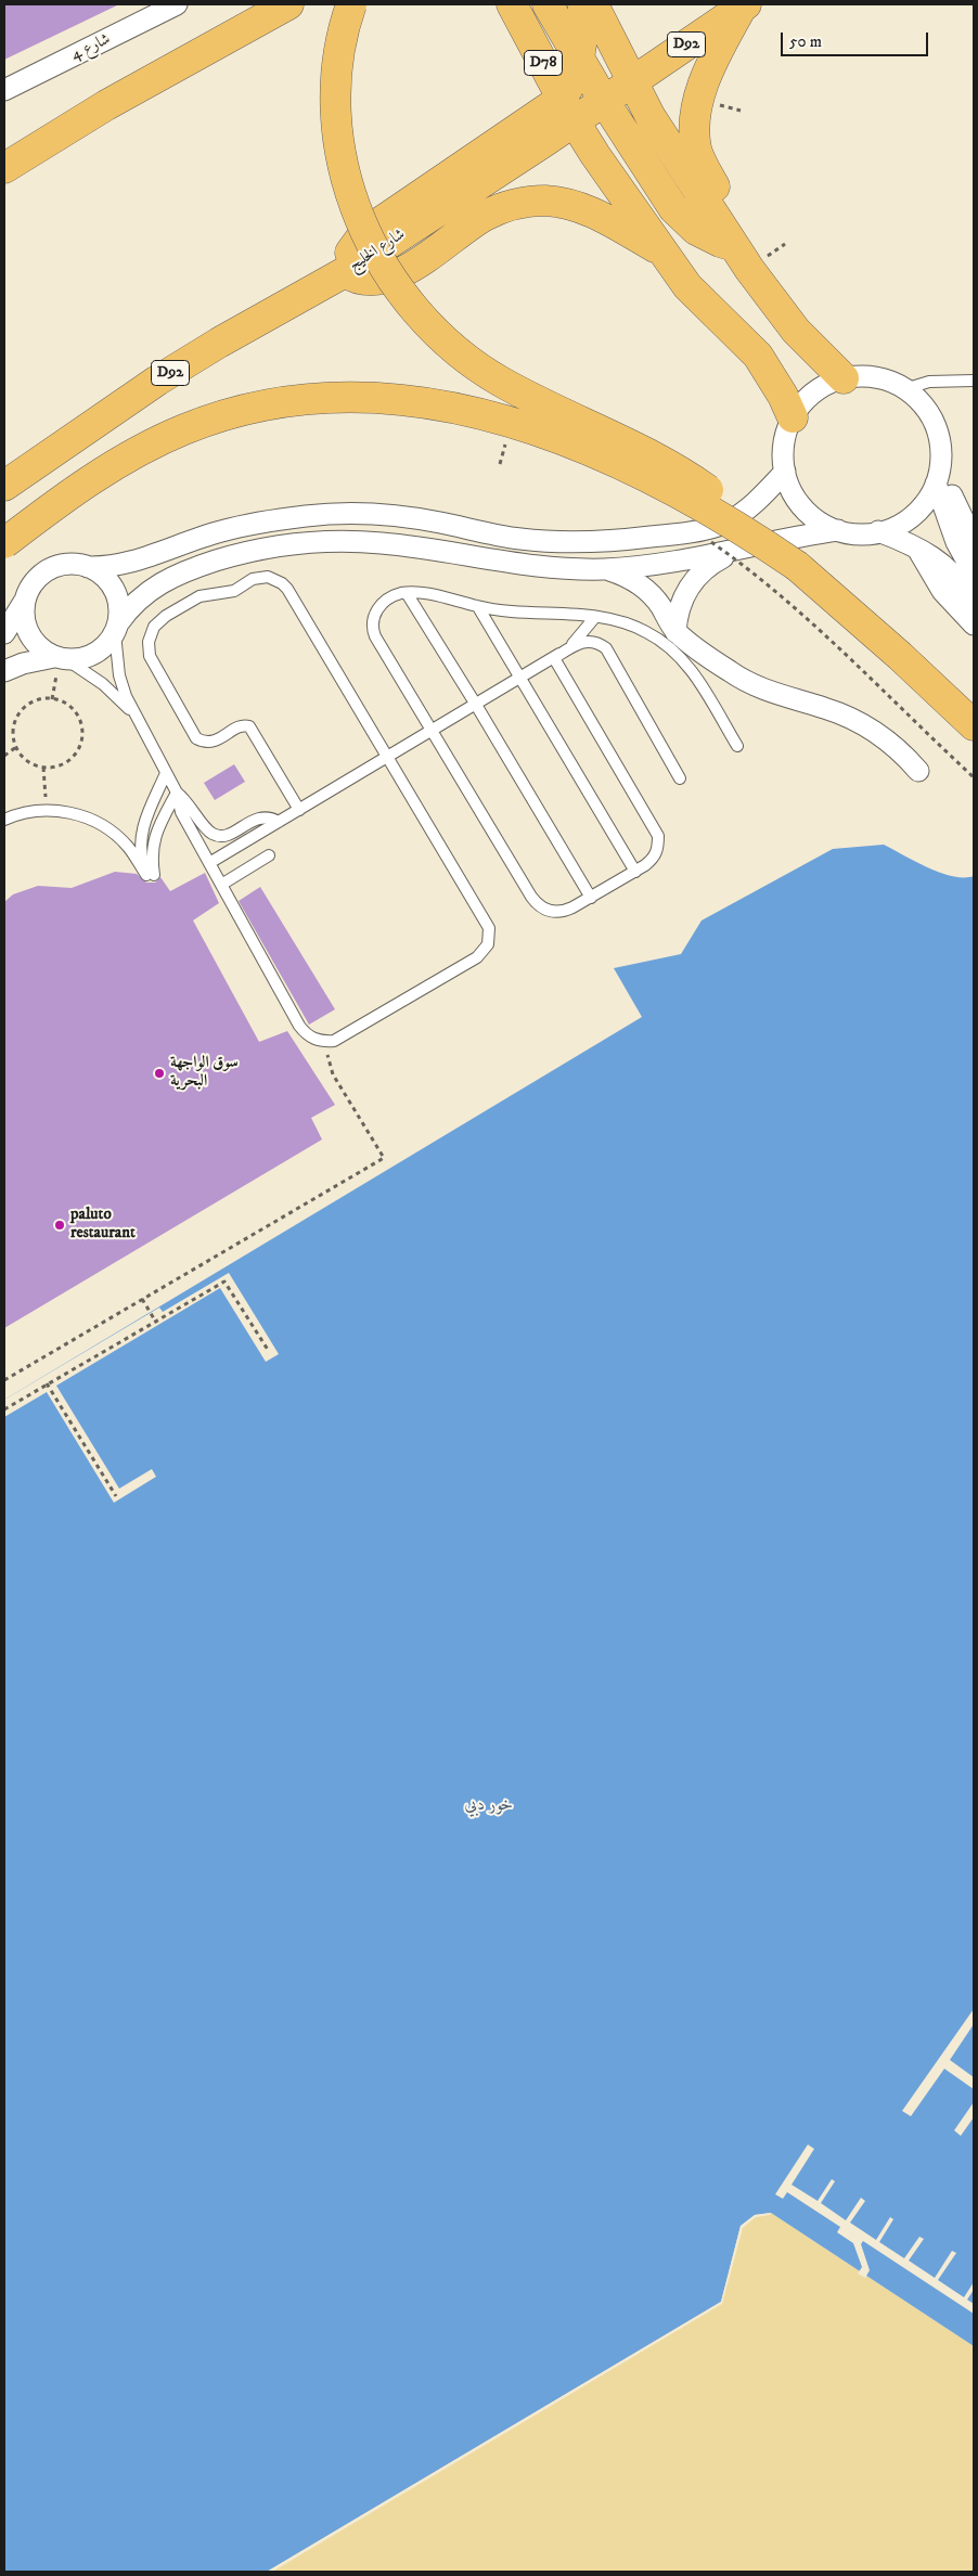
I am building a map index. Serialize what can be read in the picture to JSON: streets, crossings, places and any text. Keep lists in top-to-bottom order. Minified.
{"streets":{"main road":["D92","D78","شارع الخليج"],"street":["شارع 4"]},"crossings":[["D78","شارع الخليج"]],"water":["خور دبي"],"places":["سوق الواجهة البحرية","paluto restaurant"],"scale_bar":"50 m"}
